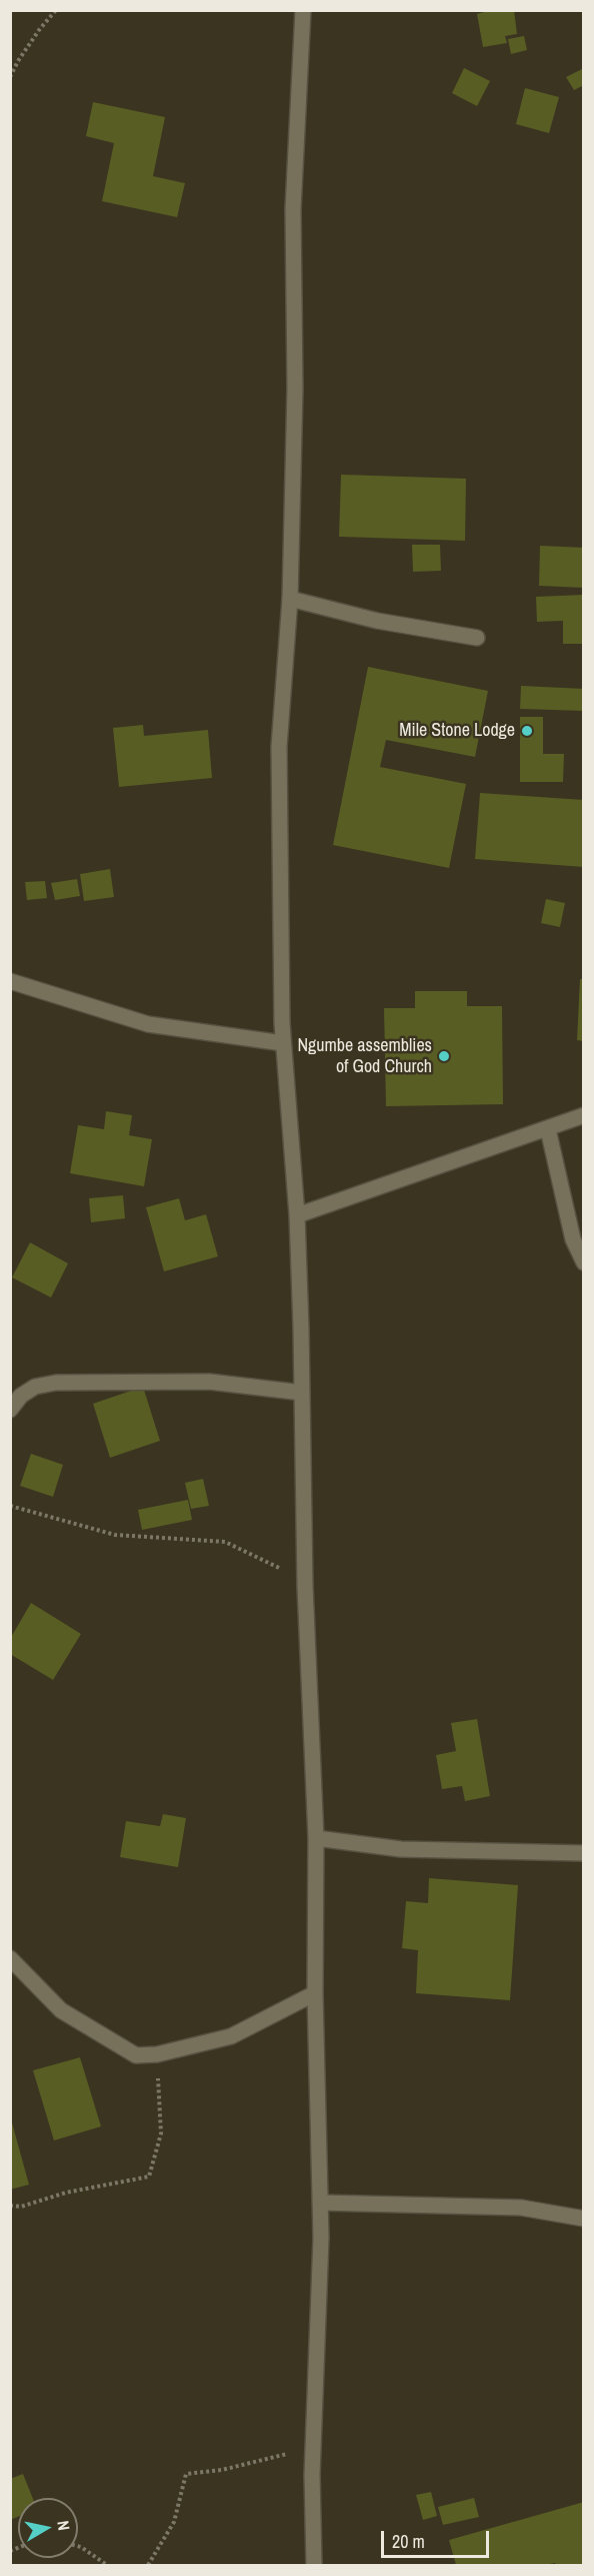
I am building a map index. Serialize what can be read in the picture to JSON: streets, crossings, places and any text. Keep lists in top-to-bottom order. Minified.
{"places":["Mile Stone Lodge","Ngumbe assemblies of God Church"],"scale_bar":"20 m","north":"right"}
